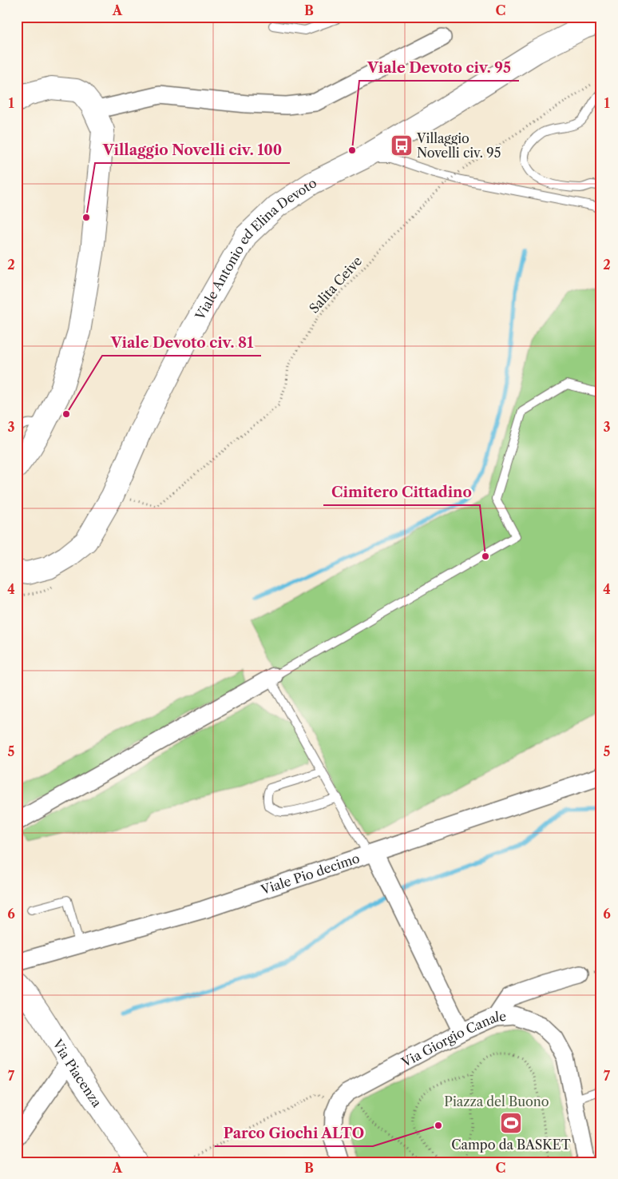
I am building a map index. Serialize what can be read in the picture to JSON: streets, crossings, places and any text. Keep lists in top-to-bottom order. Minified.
{"streets":{"street":["Viale Antonio ed Elina Devoto","Viale Pio decimo","Via Giorgio Canale","Via Piacenza"],"path":["Salita Ceive"]},"crossings":[["Viale Antonio ed Elina Devoto","Salita Ceive"]],"parks":["Piazza del Buono"],"places":{"bus stop":["Villaggio Novelli civ. 95"],"other":["Viale Devoto civ. 95","Villaggio Novelli civ. 100","Viale Devoto civ. 81","Cimitero Cittadino","Parco Giochi ALTO"],"sports":["Campo da BASKET"]},"grid":{"columns":["A","B","C"],"rows":["1","2","3","4","5","6","7"]}}
